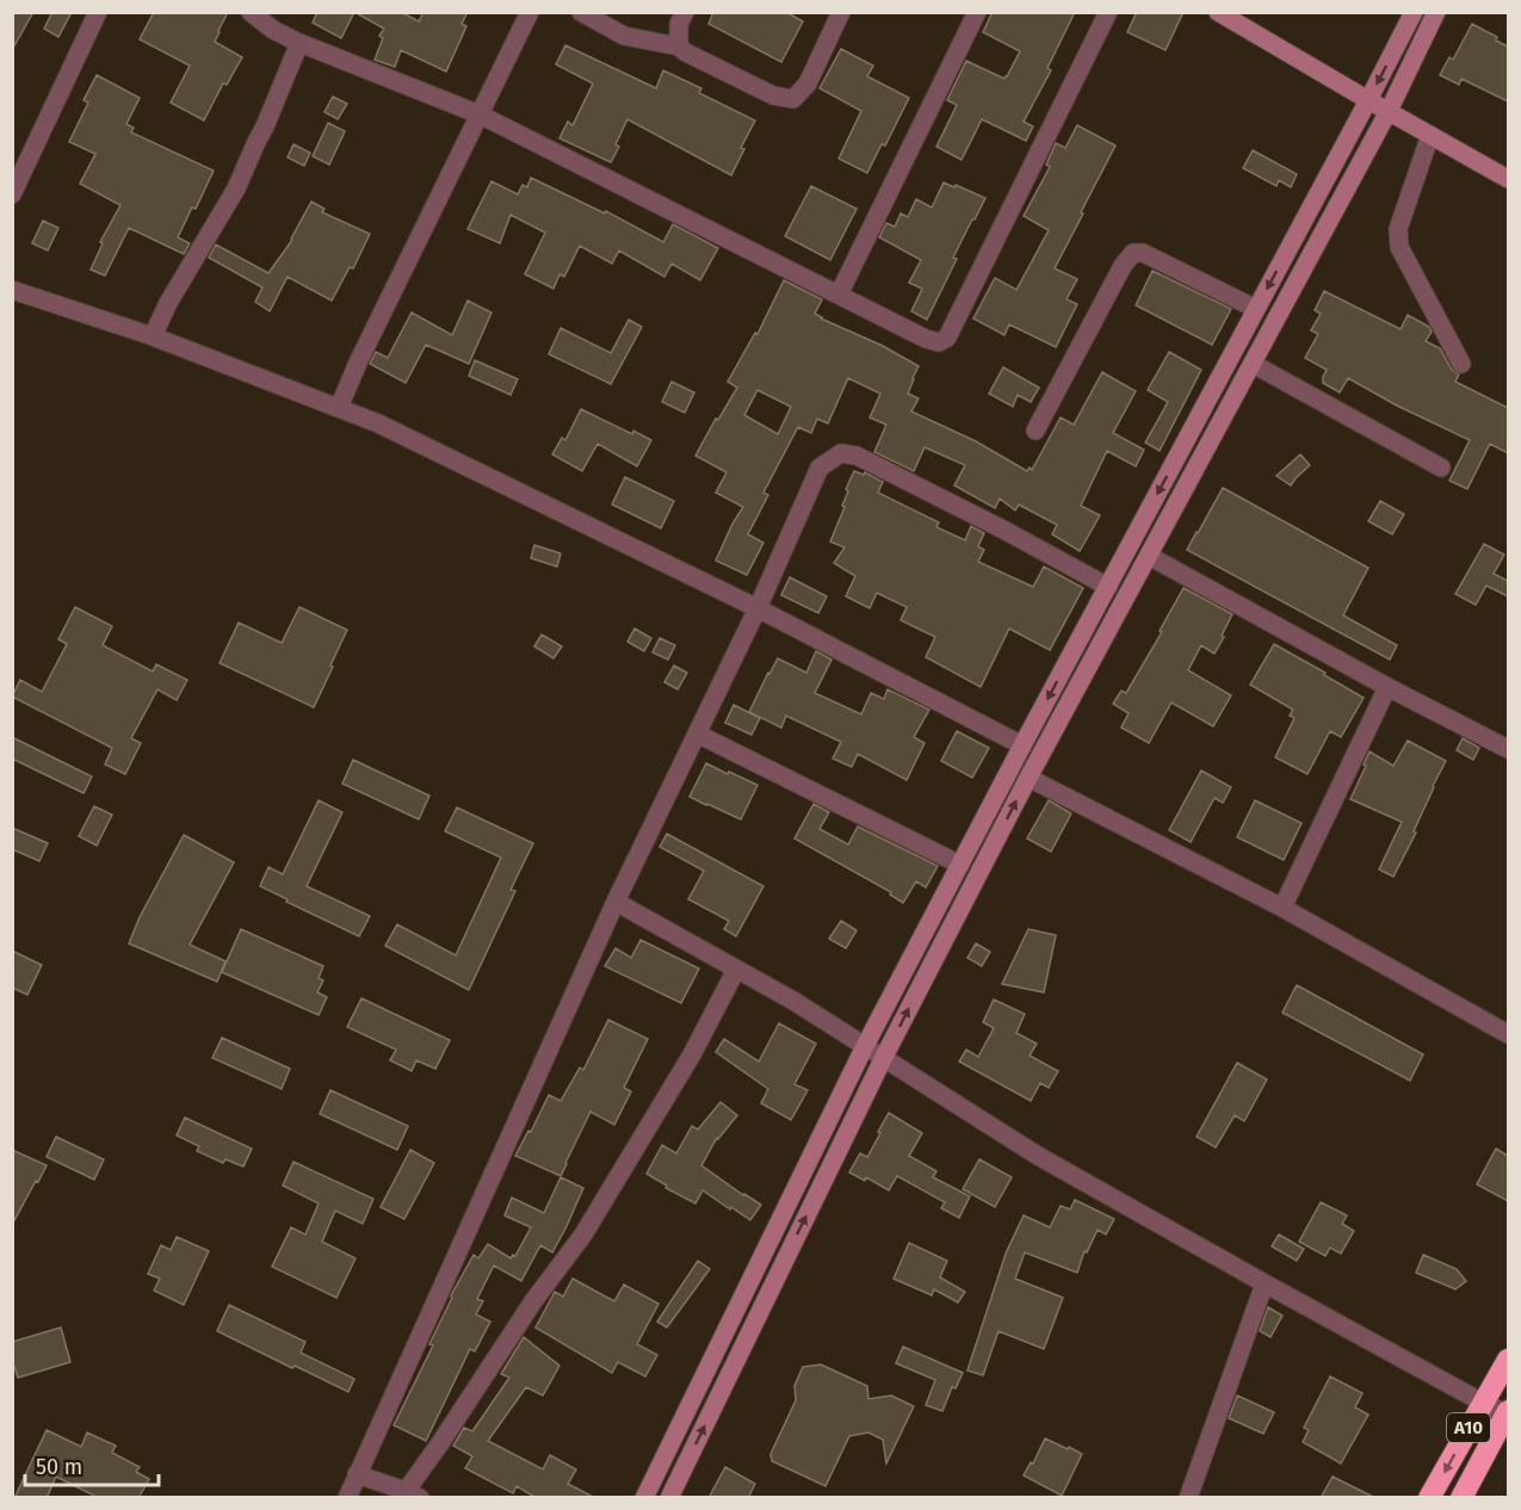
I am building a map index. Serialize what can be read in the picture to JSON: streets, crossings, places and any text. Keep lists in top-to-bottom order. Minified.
{"streets":{"highway":["A10"]},"scale_bar":"50 m"}
